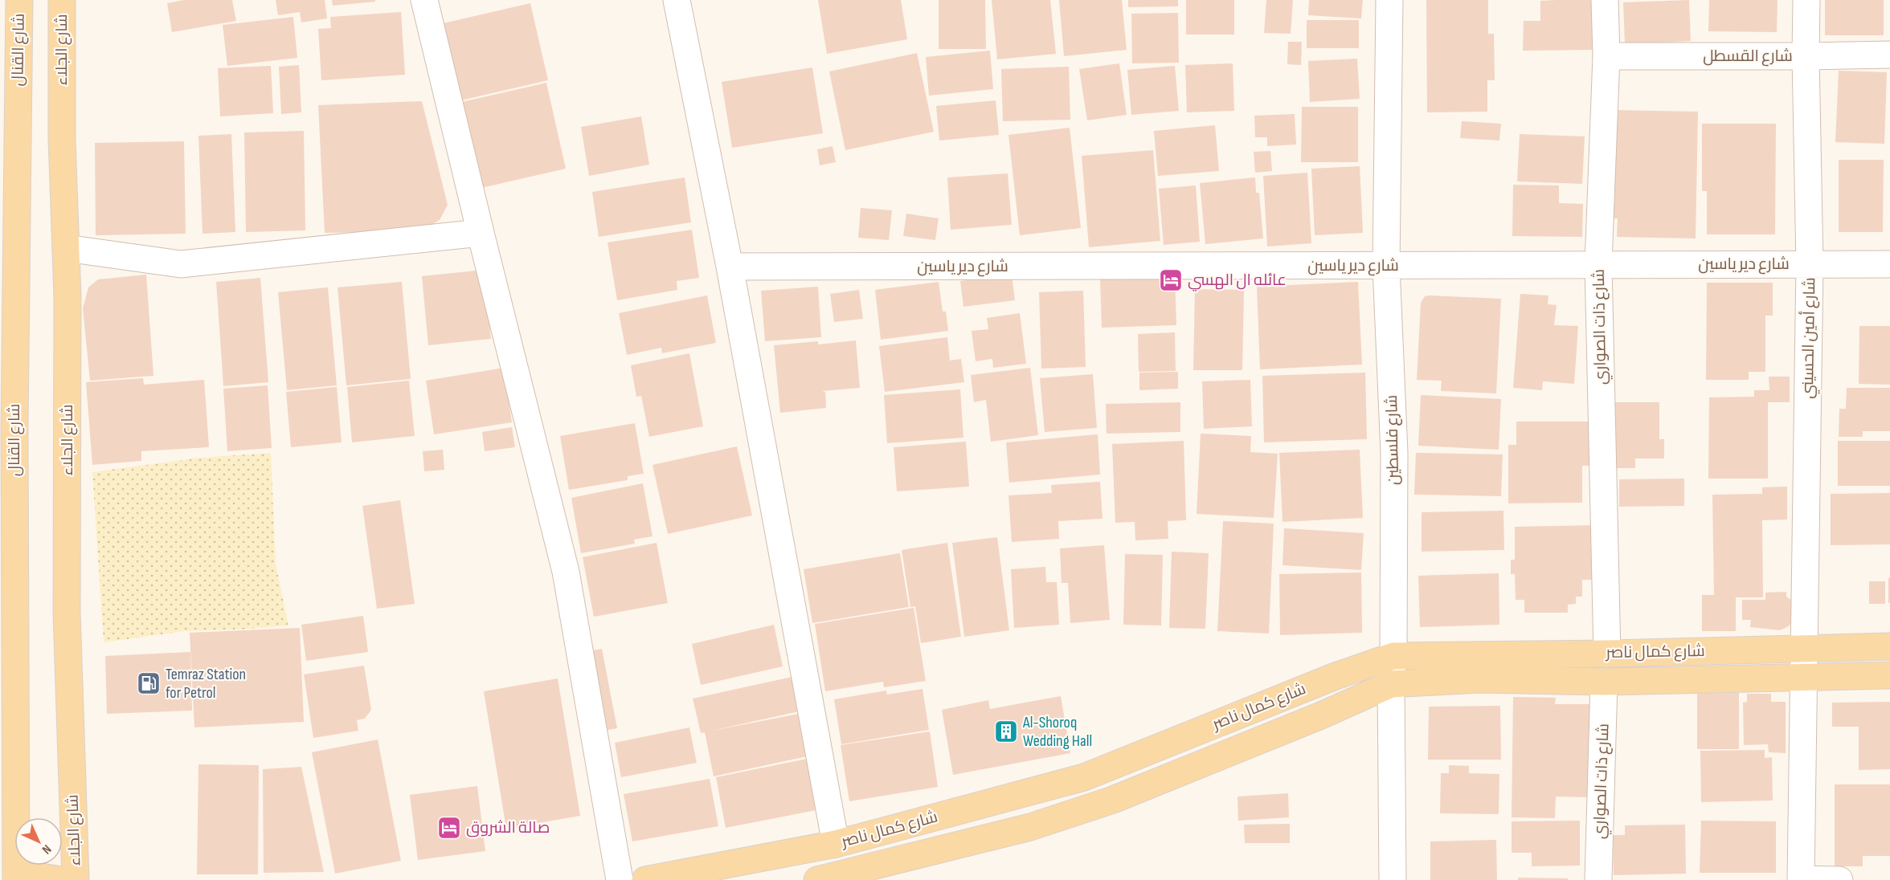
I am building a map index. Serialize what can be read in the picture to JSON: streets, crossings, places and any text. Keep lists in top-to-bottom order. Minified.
{"streets":{"main road":["شارع القنال","شارع الجلاء","شارع كمال ناصر"],"street":["شارع القسطل","شارع دير ياسين","شارع ذات الصواري","شارع أمين الحسيني","شارع فلسطين"]},"crossings":[["شارع القسطل","شارع ذات الصواري"],["شارع القسطل","شارع أمين الحسيني"],["شارع دير ياسين","شارع ذات الصواري"],["شارع دير ياسين","شارع أمين الحسيني"],["شارع دير ياسين","شارع فلسطين"],["شارع ذات الصواري","شارع كمال ناصر"],["شارع أمين الحسيني","شارع كمال ناصر"],["شارع فلسطين","شارع كمال ناصر"]],"places":{"hotel":["عائله ال الهسي","صالة الشروق"],"fuel station":["Temraz Station for Petrol"],"building":["Al-Shoroq Wedding Hall"]},"north":"bottom right"}
